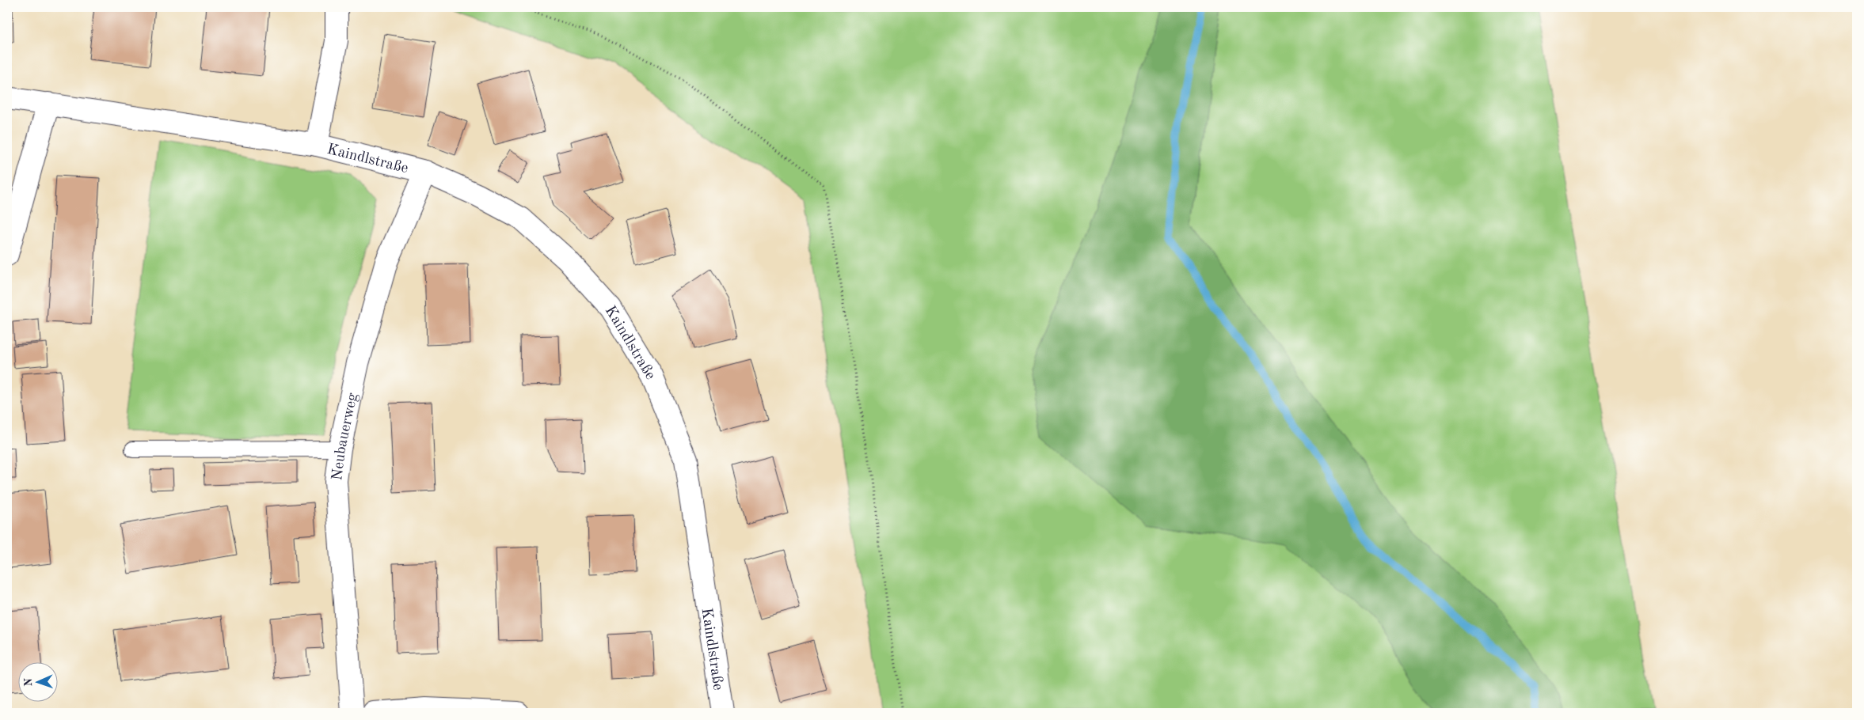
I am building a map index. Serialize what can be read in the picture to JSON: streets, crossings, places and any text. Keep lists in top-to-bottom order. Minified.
{"streets":{"street":["Kaindlstraße","Neubauerweg"]},"crossings":[["Kaindlstraße","Neubauerweg"]],"north":"left"}
